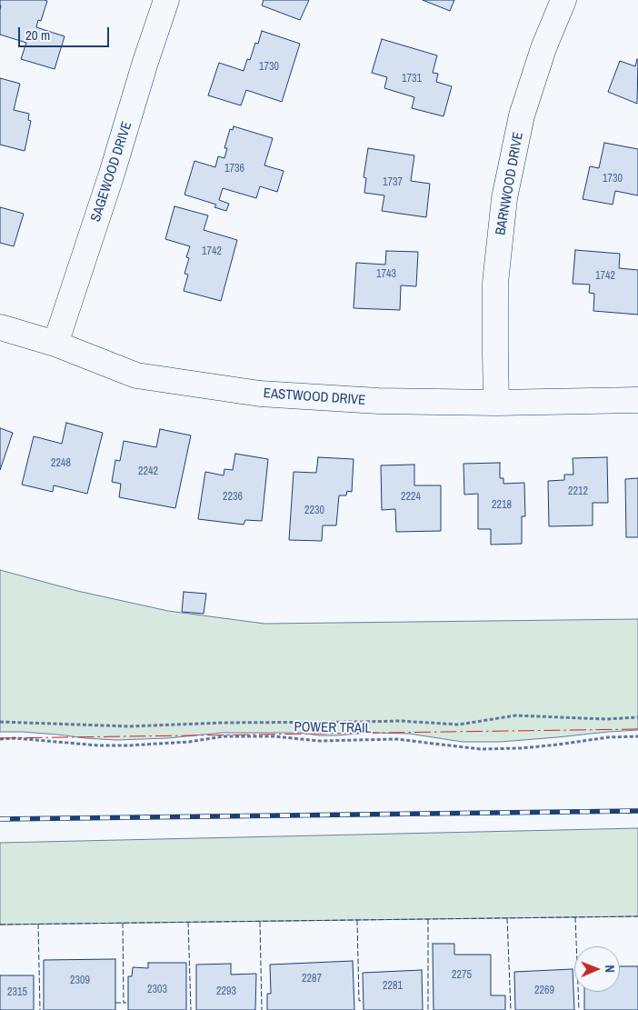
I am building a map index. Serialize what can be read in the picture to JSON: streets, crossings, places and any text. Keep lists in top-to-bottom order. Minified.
{"streets":{"street":["SAGEWOOD DRIVE","BARNWOOD DRIVE","EASTWOOD DRIVE"],"path":["POWER TRAIL"]},"crossings":[["SAGEWOOD DRIVE","EASTWOOD DRIVE"],["BARNWOOD DRIVE","EASTWOOD DRIVE"]],"house_numbers":["1730","1731","1736","1730","1737","1742","1743","1742","2248","2242","2212","2236","2224","2218","2230","2275","2287","2309","2281","2303","2269","2293","2315"],"scale_bar":"20 m","north":"right"}
